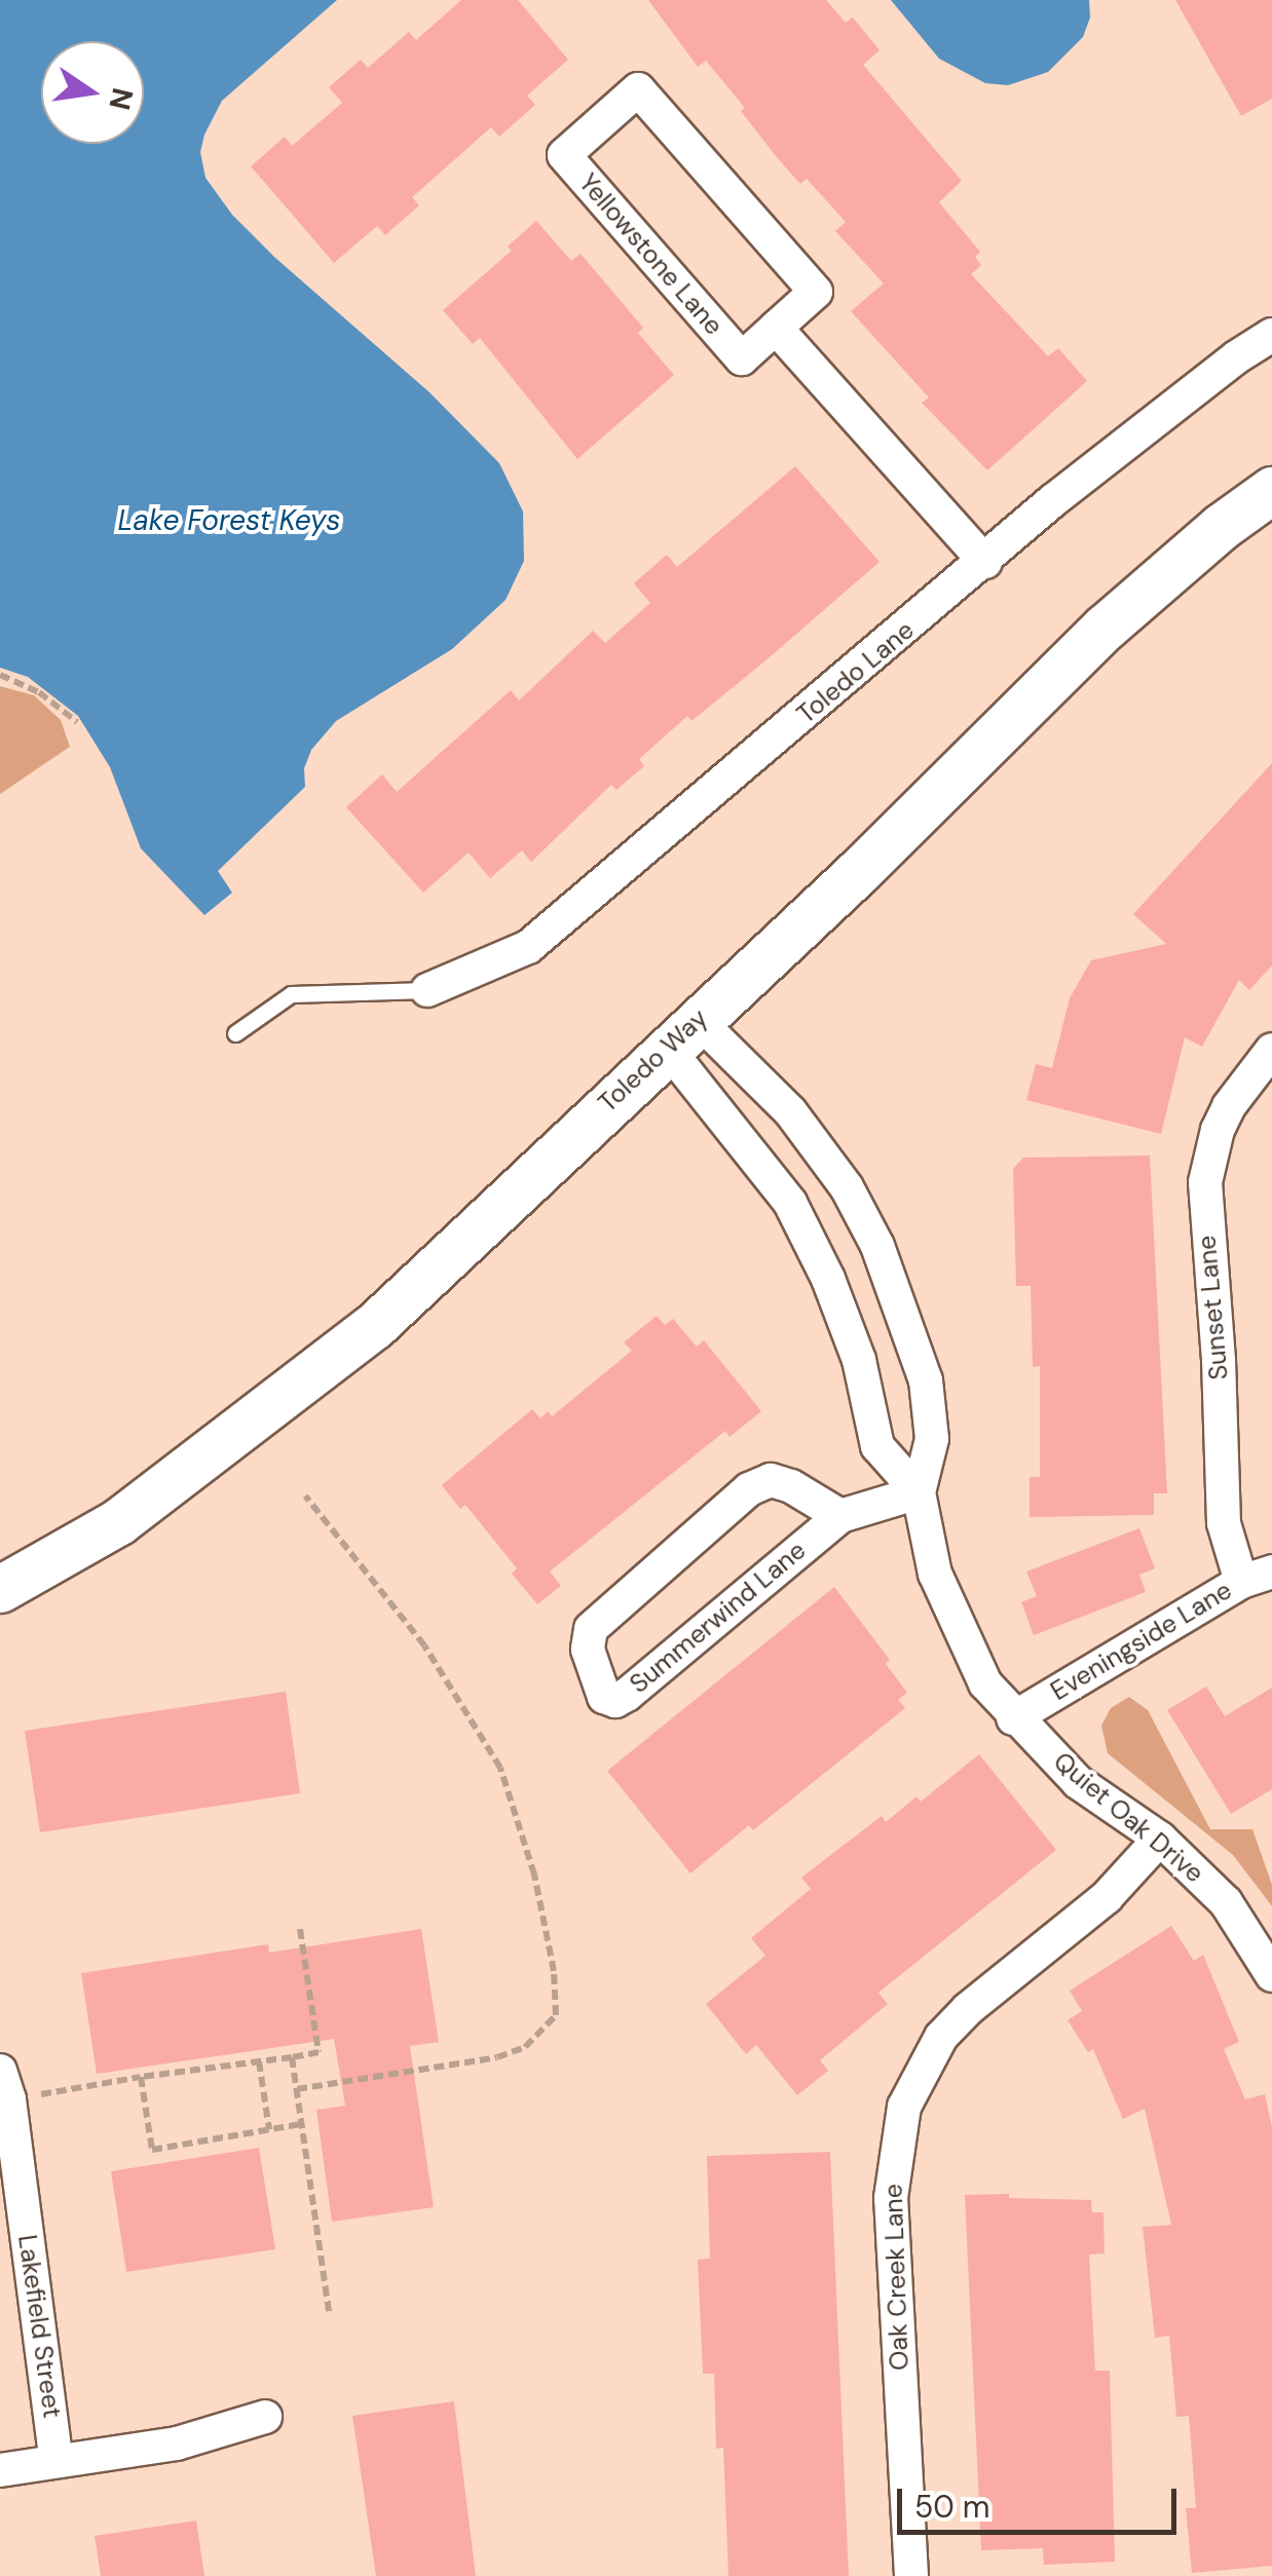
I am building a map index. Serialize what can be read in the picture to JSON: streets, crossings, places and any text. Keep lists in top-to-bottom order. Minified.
{"streets":{"main road":["Toledo Way"],"street":["Yellowstone Lane","Toledo Lane","Sunset Lane","Summerwind Lane","Eveningside Lane","Quiet Oak Drive","Oak Creek Lane","Lakefield Street"]},"crossings":[["Toledo Way","Quiet Oak Drive"],["Sunset Lane","Eveningside Lane"],["Summerwind Lane","Quiet Oak Drive"],["Eveningside Lane","Quiet Oak Drive"],["Quiet Oak Drive","Oak Creek Lane"]],"water":["Lake Forest Keys"],"scale_bar":"50 m","north":"right"}
